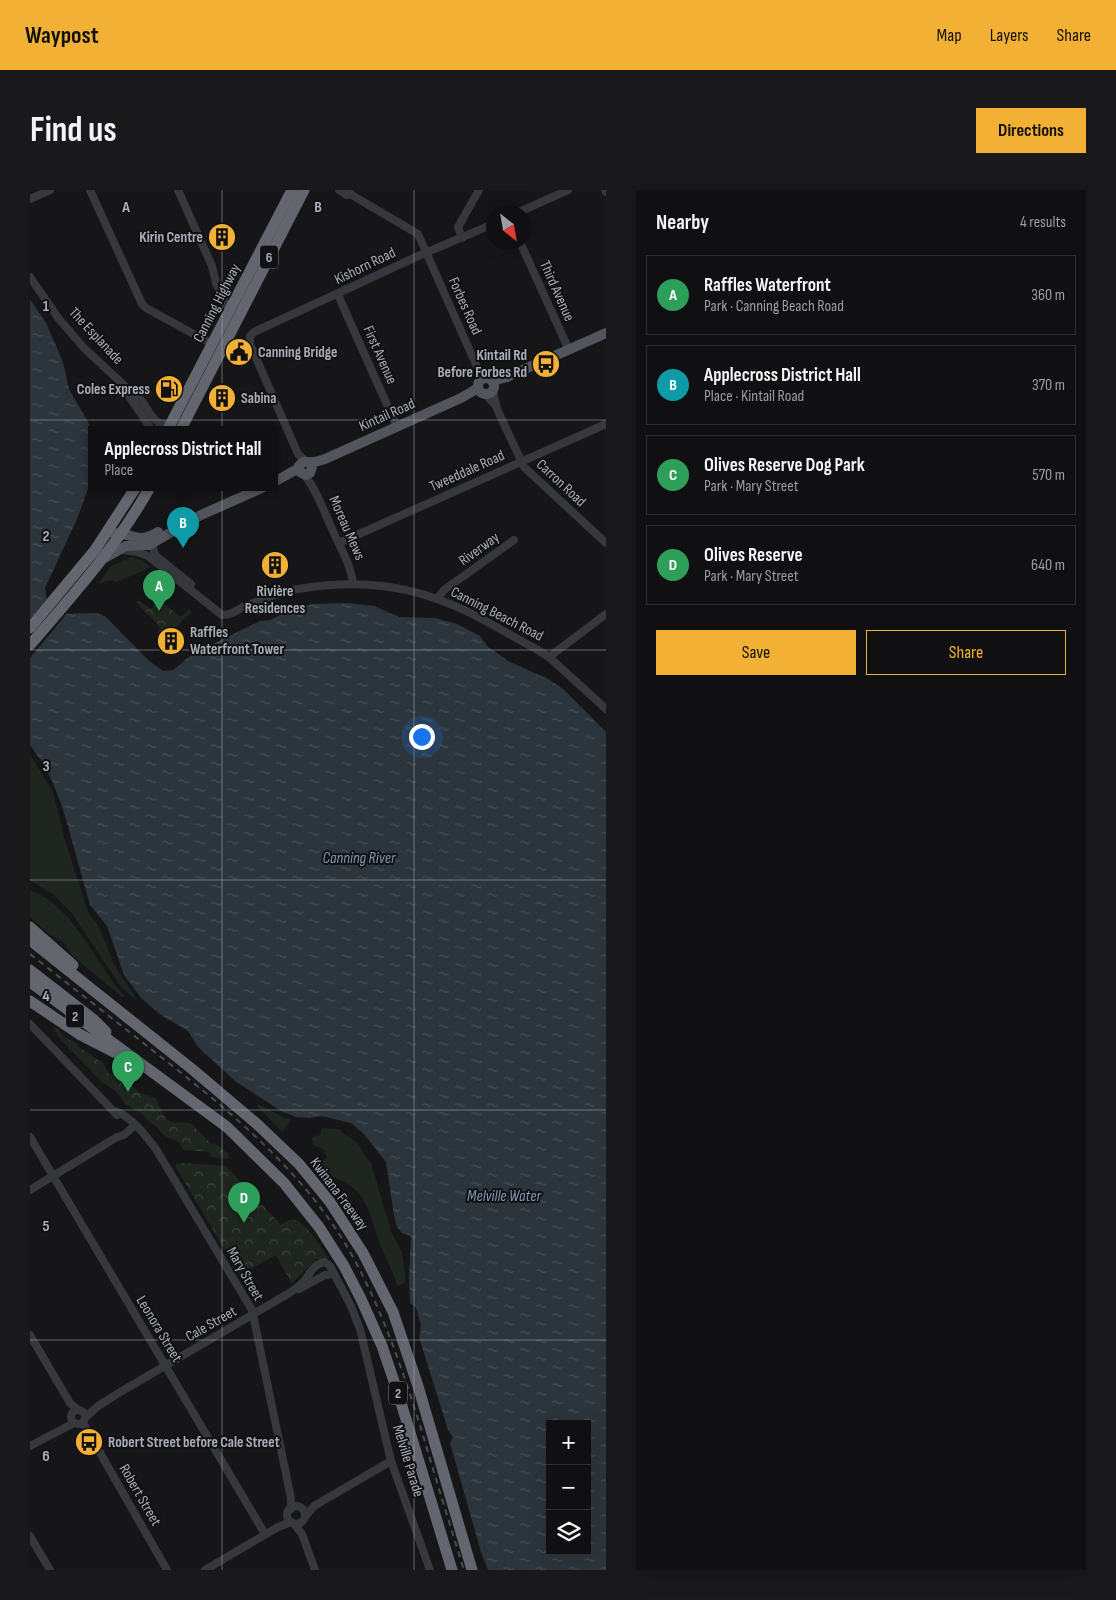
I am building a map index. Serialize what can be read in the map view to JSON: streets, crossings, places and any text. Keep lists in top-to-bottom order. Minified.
{"streets":{"highway":["6","Canning Highway","2","Kwinana Freeway"],"main road":["Kintail Road"],"street":["Kishorn Road","Third Avenue","Forbes Road","The Esplanade","First Avenue","Tweeddale Road","Carron Road","Moreau Mews","Riverway","Canning Beach Road","Mary Street","Cale Street","Leonora Street","Melville Parade","Robert Street"]},"crossings":[["Kishorn Road","Forbes Road"],["Kishorn Road","First Avenue"],["Kishorn Road","Moreau Mews"],["Third Avenue","Kintail Road"],["Forbes Road","Kintail Road"],["Forbes Road","Tweeddale Road"],["Forbes Road","Carron Road"],["First Avenue","Kintail Road"],["Kintail Road","Moreau Mews"],["Tweeddale Road","Carron Road"],["Tweeddale Road","Moreau Mews"],["Moreau Mews","Canning Beach Road"],["Riverway","Canning Beach Road"],["Mary Street","Cale Street"],["Cale Street","Leonora Street"],["Cale Street","Melville Parade"],["Cale Street","Robert Street"]],"water":["Canning River","Melville Water"],"places":{"building":["Kirin Centre","Sabina","Rivière Residences","Raffles Waterfront Tower"],"public building":["Canning Bridge"],"bus stop":["Kintail Rd Before Forbes Rd","Robert Street before Cale Street"],"fuel station":["Coles Express"]},"north":"bottom right","page":{"header":"Waypost","nav":["Map","Layers","Share"],"buttons":["Directions",["Save","Share"]],"title":"Find us","heading":["Nearby","4 results"],"list":[{"mark":"A","name":"Raffles Waterfront","note":"Park · Canning Beach Road","value":"360 m"},{"mark":"B","name":"Applecross District Hall","note":"Place · Kintail Road","value":"370 m"},{"mark":"C","name":"Olives Reserve Dog Park","note":"Park · Mary Street","value":"570 m"},{"mark":"D","name":"Olives Reserve","note":"Park · Mary Street","value":"640 m"}],"popup":["Applecross District Hall","Place"],"pins":["B","A","C","D"],"map_buttons":["+","−"]},"grid":{"columns":["A","B"],"rows":["1","2","3","4","5","6"]}}
